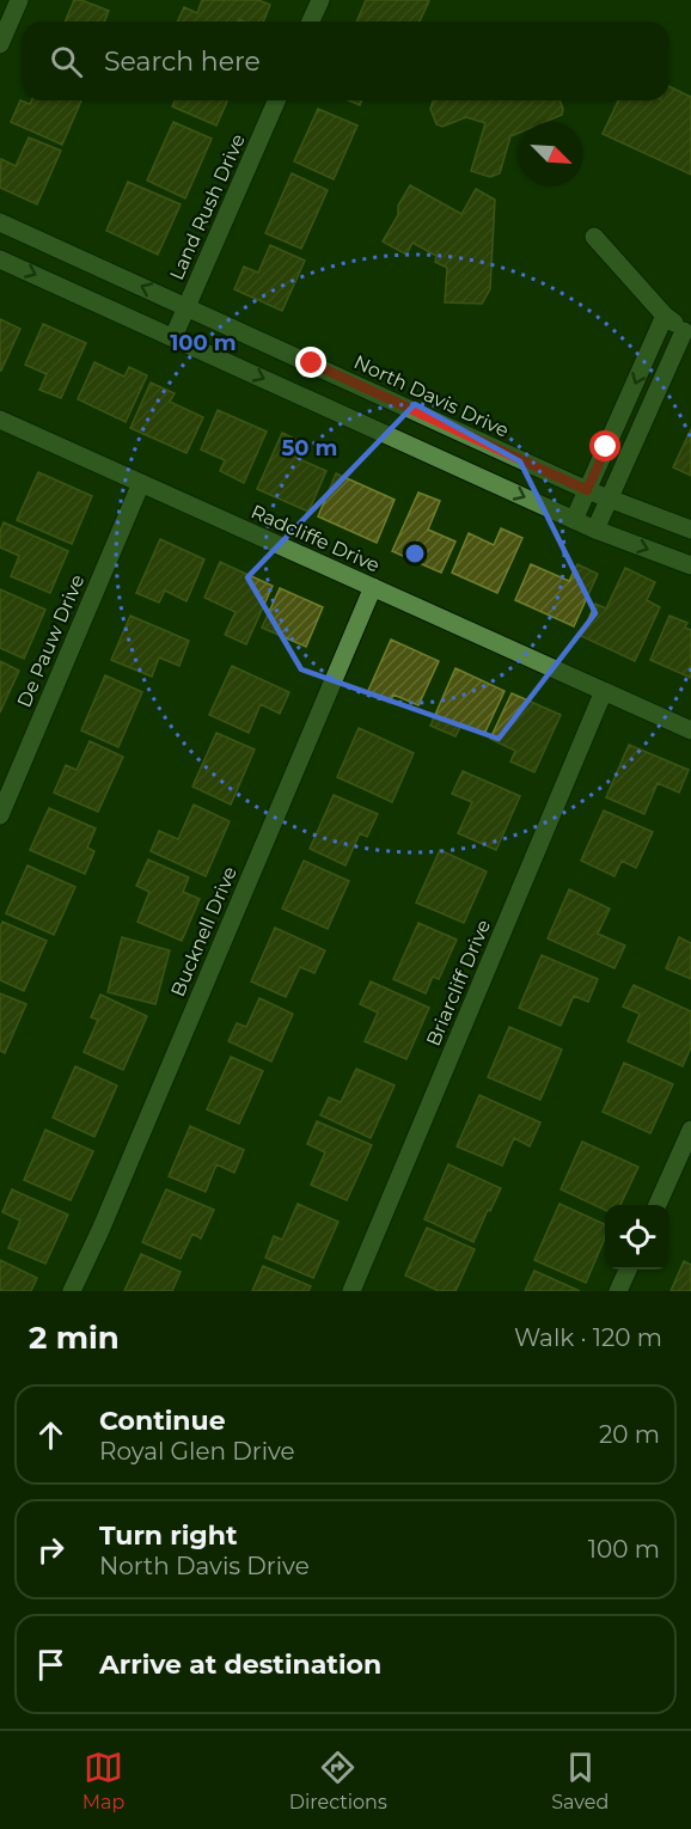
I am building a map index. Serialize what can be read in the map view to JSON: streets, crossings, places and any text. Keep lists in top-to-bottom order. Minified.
{"streets":{"street":["Land Rush Drive","North Davis Drive","Radcliffe Drive","De Pauw Drive","Bucknell Drive","Briarcliff Drive"]},"crossings":[["Land Rush Drive","North Davis Drive"],["Radcliffe Drive","De Pauw Drive"],["Radcliffe Drive","Bucknell Drive"],["Radcliffe Drive","Briarcliff Drive"]],"north":"bottom right","page":{"search":"Search here","heading":["2 min","Walk · 120 m"],"list":[["Continue","Royal Glen Drive","20 m"],["Turn right","North Davis Drive","100 m"],"Arrive at destination"],"nav":["Map","Directions","Saved"]},"rings":["100 m","50 m"]}
